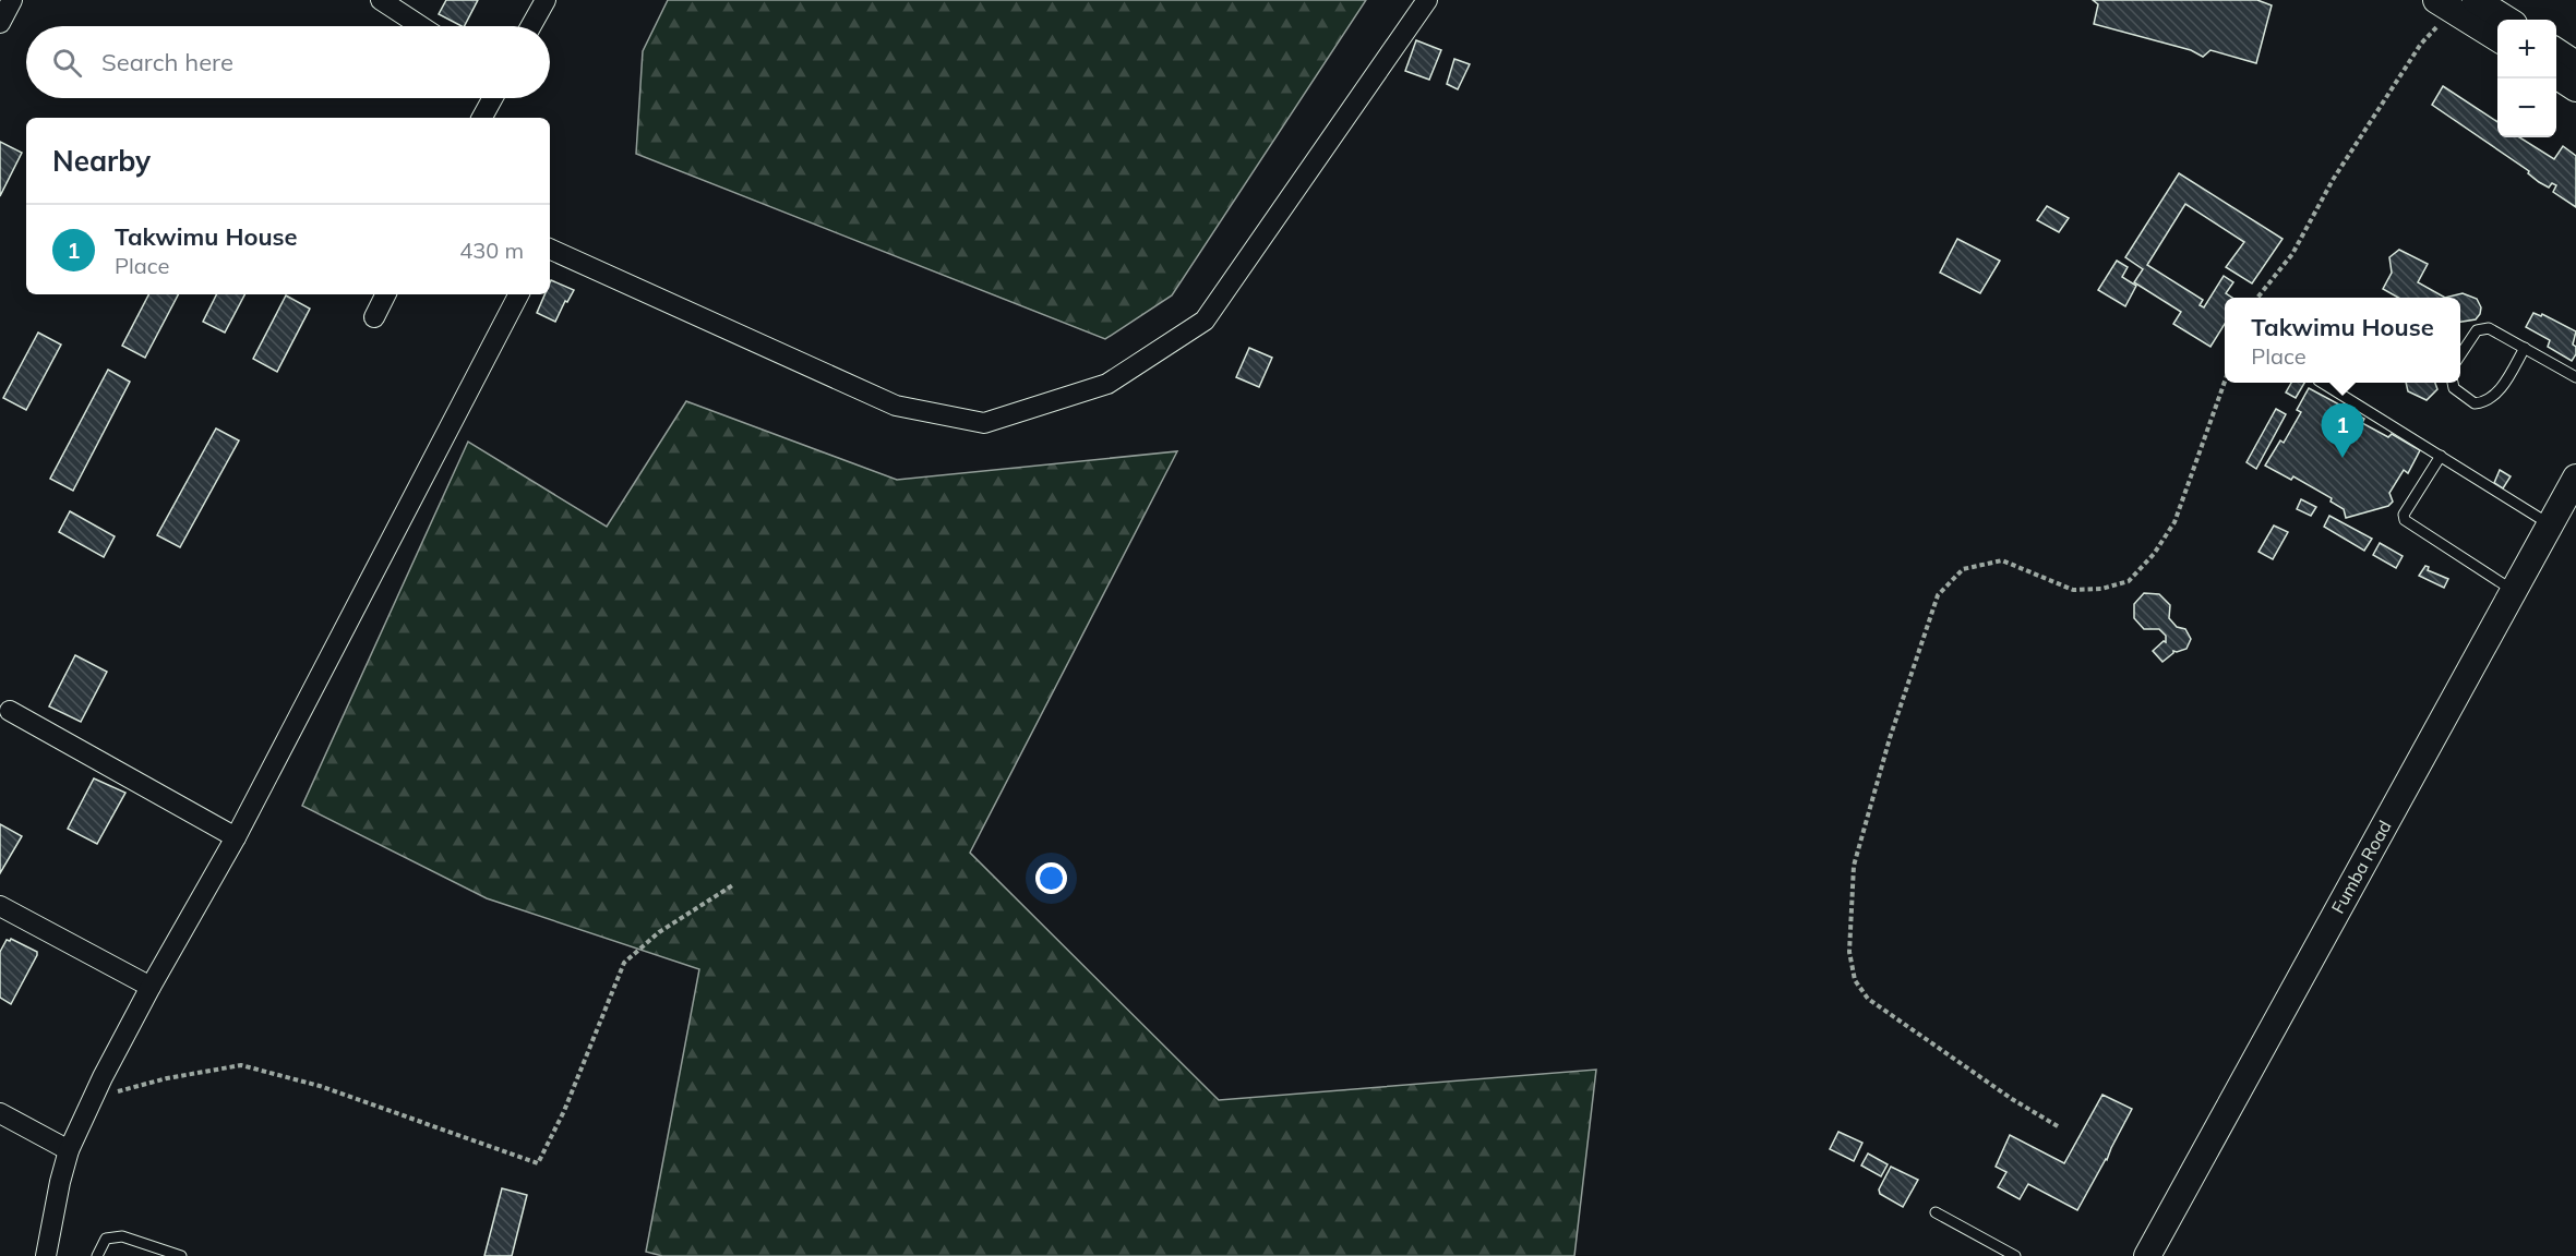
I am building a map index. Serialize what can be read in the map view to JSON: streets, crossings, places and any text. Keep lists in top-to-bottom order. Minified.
{"streets":{"street":["Fumba Road"]},"page":{"map_buttons":["+","−"],"search":"Search here","heading":"Nearby","list":[{"mark":"1","name":"Takwimu House","note":"Place","value":"430 m"}],"popup":["Takwimu House","Place"],"pins":"1"}}
